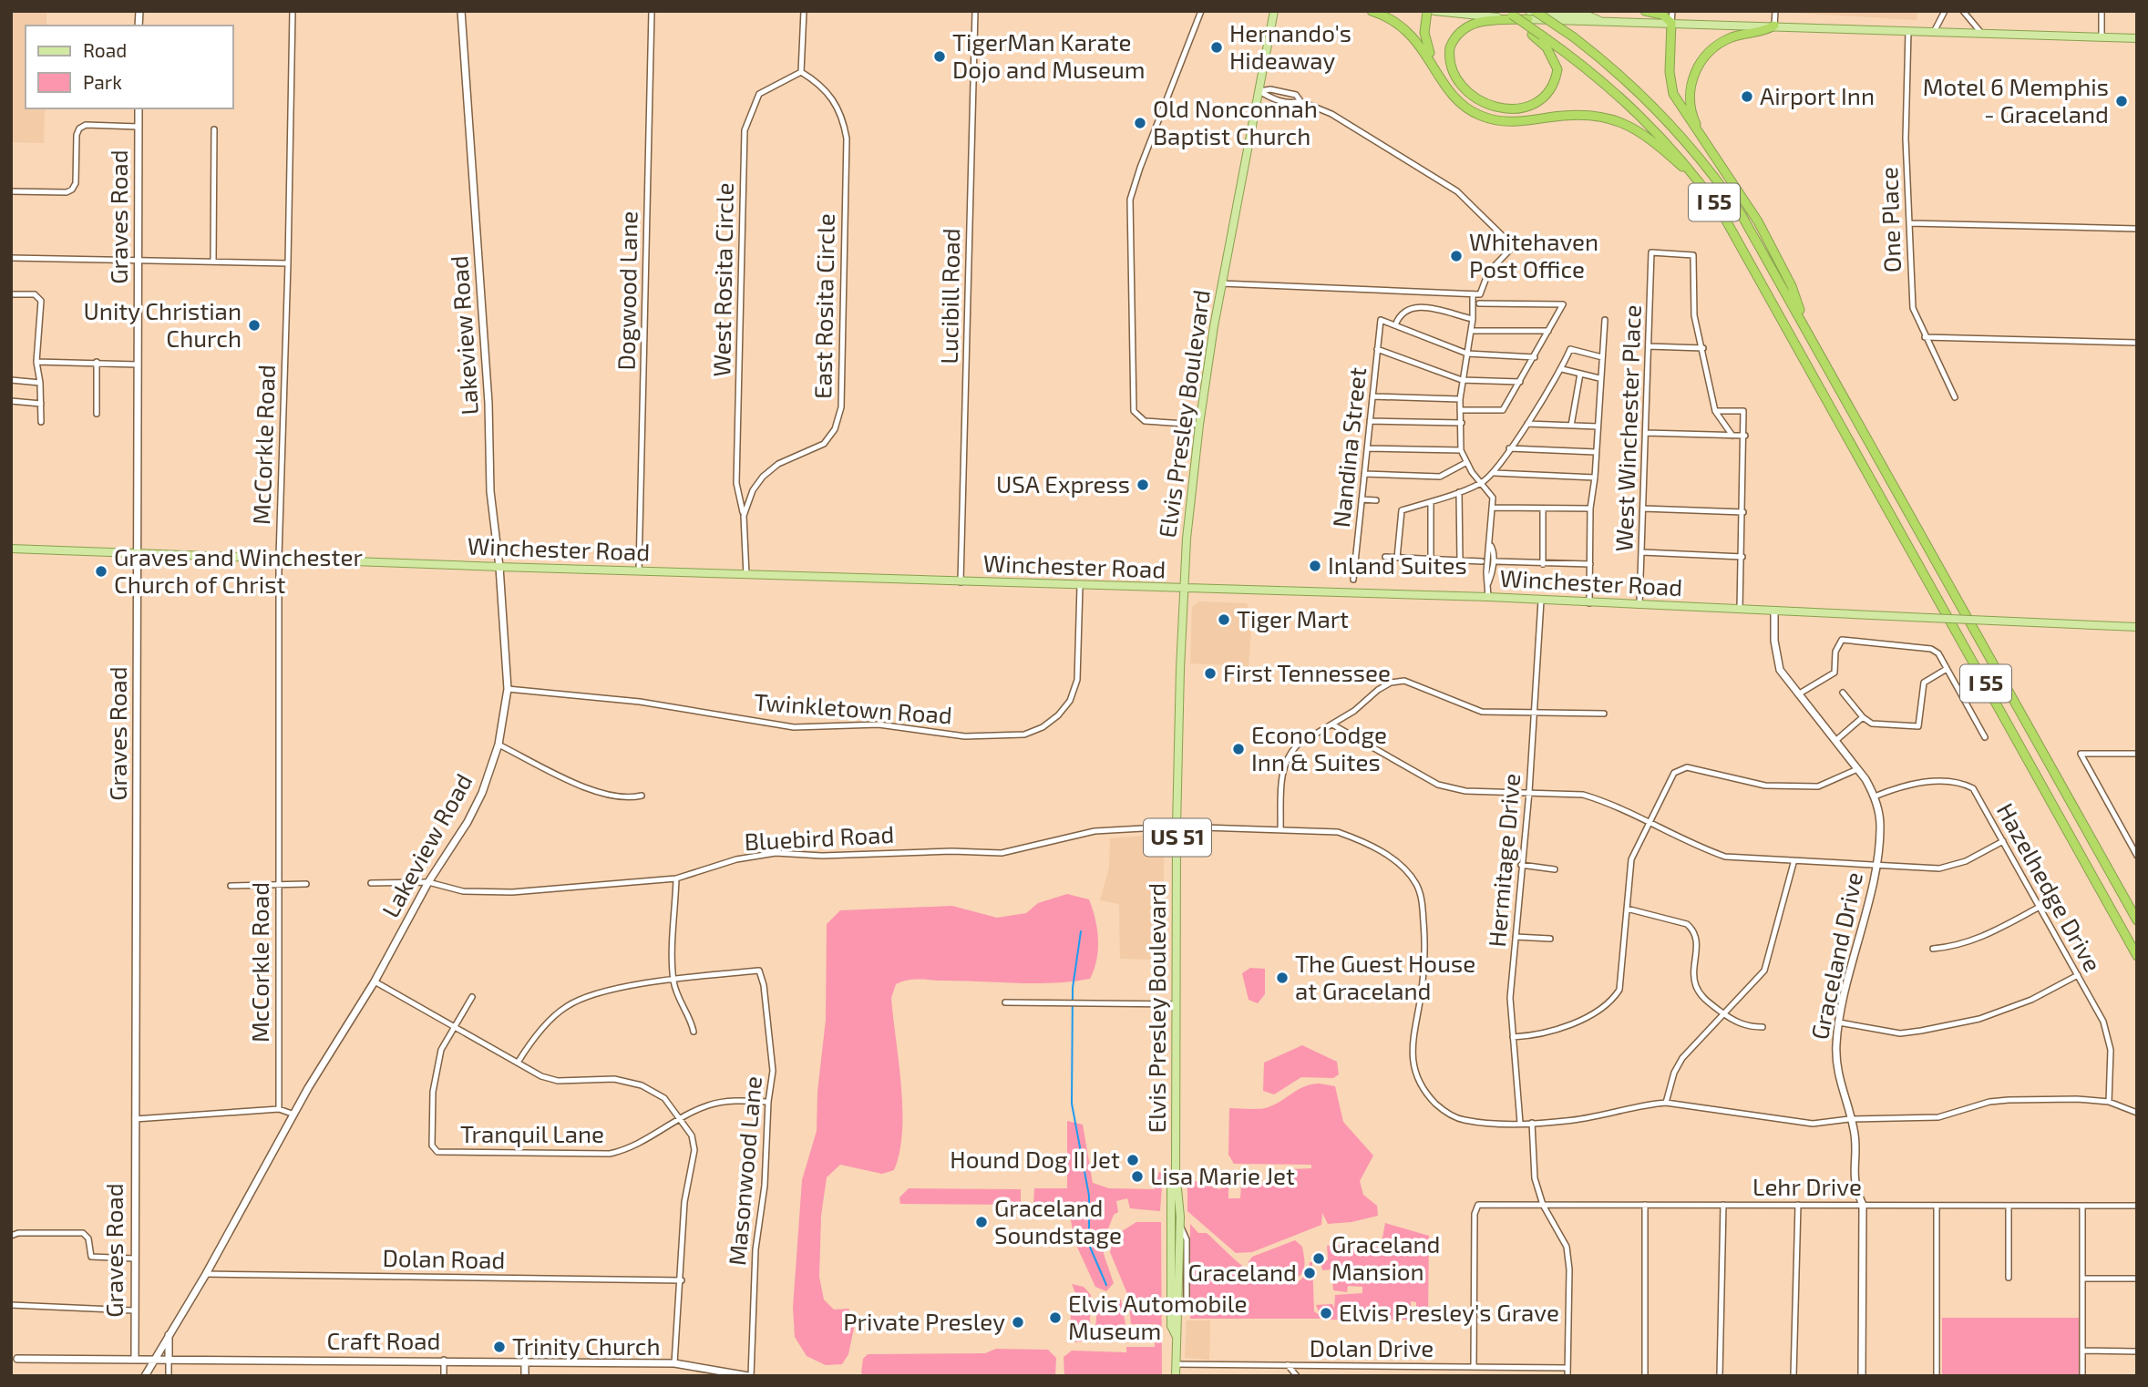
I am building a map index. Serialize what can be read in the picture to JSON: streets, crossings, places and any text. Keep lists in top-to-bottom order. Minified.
{"streets":{"highway":["I 55"],"main road":["Elvis Presley Boulevard","Winchester Road","US 51"],"street":["Graves Road","One Place","West Rosita Circle","Dogwood Lane","Lucibill Road","East Rosita Circle","Lakeview Road","West Winchester Place","McCorkle Road","Nandina Street","Twinkletown Road","Bluebird Road","Hermitage Drive","Hazelhedge Drive","Graceland Drive","Tranquil Lane","Masonwood Lane","Lehr Drive","Dolan Road","Craft Road","Dolan Drive"]},"crossings":[["Graves Road","Winchester Road"],["Graves Road","Craft Road"],["West Rosita Circle","East Rosita Circle"],["Dogwood Lane","Winchester Road"],["Lucibill Road","Winchester Road"],["East Rosita Circle","Winchester Road"],["Lakeview Road","Winchester Road"],["Lakeview Road","Twinkletown Road"],["Lakeview Road","Bluebird Road"],["Lakeview Road","Dolan Road"],["Lakeview Road","Craft Road"],["Elvis Presley Boulevard","Winchester Road"],["Elvis Presley Boulevard","Bluebird Road"],["Elvis Presley Boulevard","Dolan Drive"],["West Winchester Place","Winchester Road"],["McCorkle Road","Winchester Road"],["Winchester Road","Twinkletown Road"],["Winchester Road","Hermitage Drive"],["Winchester Road","Graceland Drive"],["Bluebird Road","Hermitage Drive"],["Bluebird Road","Hazelhedge Drive"],["Bluebird Road","Graceland Drive"],["Hazelhedge Drive","Graceland Drive"],["Graceland Drive","Lehr Drive"],["Tranquil Lane","Masonwood Lane"],["Masonwood Lane","Craft Road"],["Lehr Drive","Dolan Drive"]],"places":["Hernando's Hideaway","TigerMan Karate Dojo and Museum","Airport Inn","Motel 6 Memphis - Graceland","Old Nonconnah Baptist Church","Whitehaven Post Office","Unity Christian Church","USA Express","Inland Suites","Graves and Winchester Church of Christ","Tiger Mart","First Tennessee","Econo Lodge Inn & Suites","The Guest House at Graceland","Hound Dog II Jet","Lisa Marie Jet","Graceland Soundstage","Graceland Mansion","Graceland","Elvis Presley's Grave","Elvis Automobile Museum","Private Presley","Trinity Church"],"legend":["Road","Park"]}
